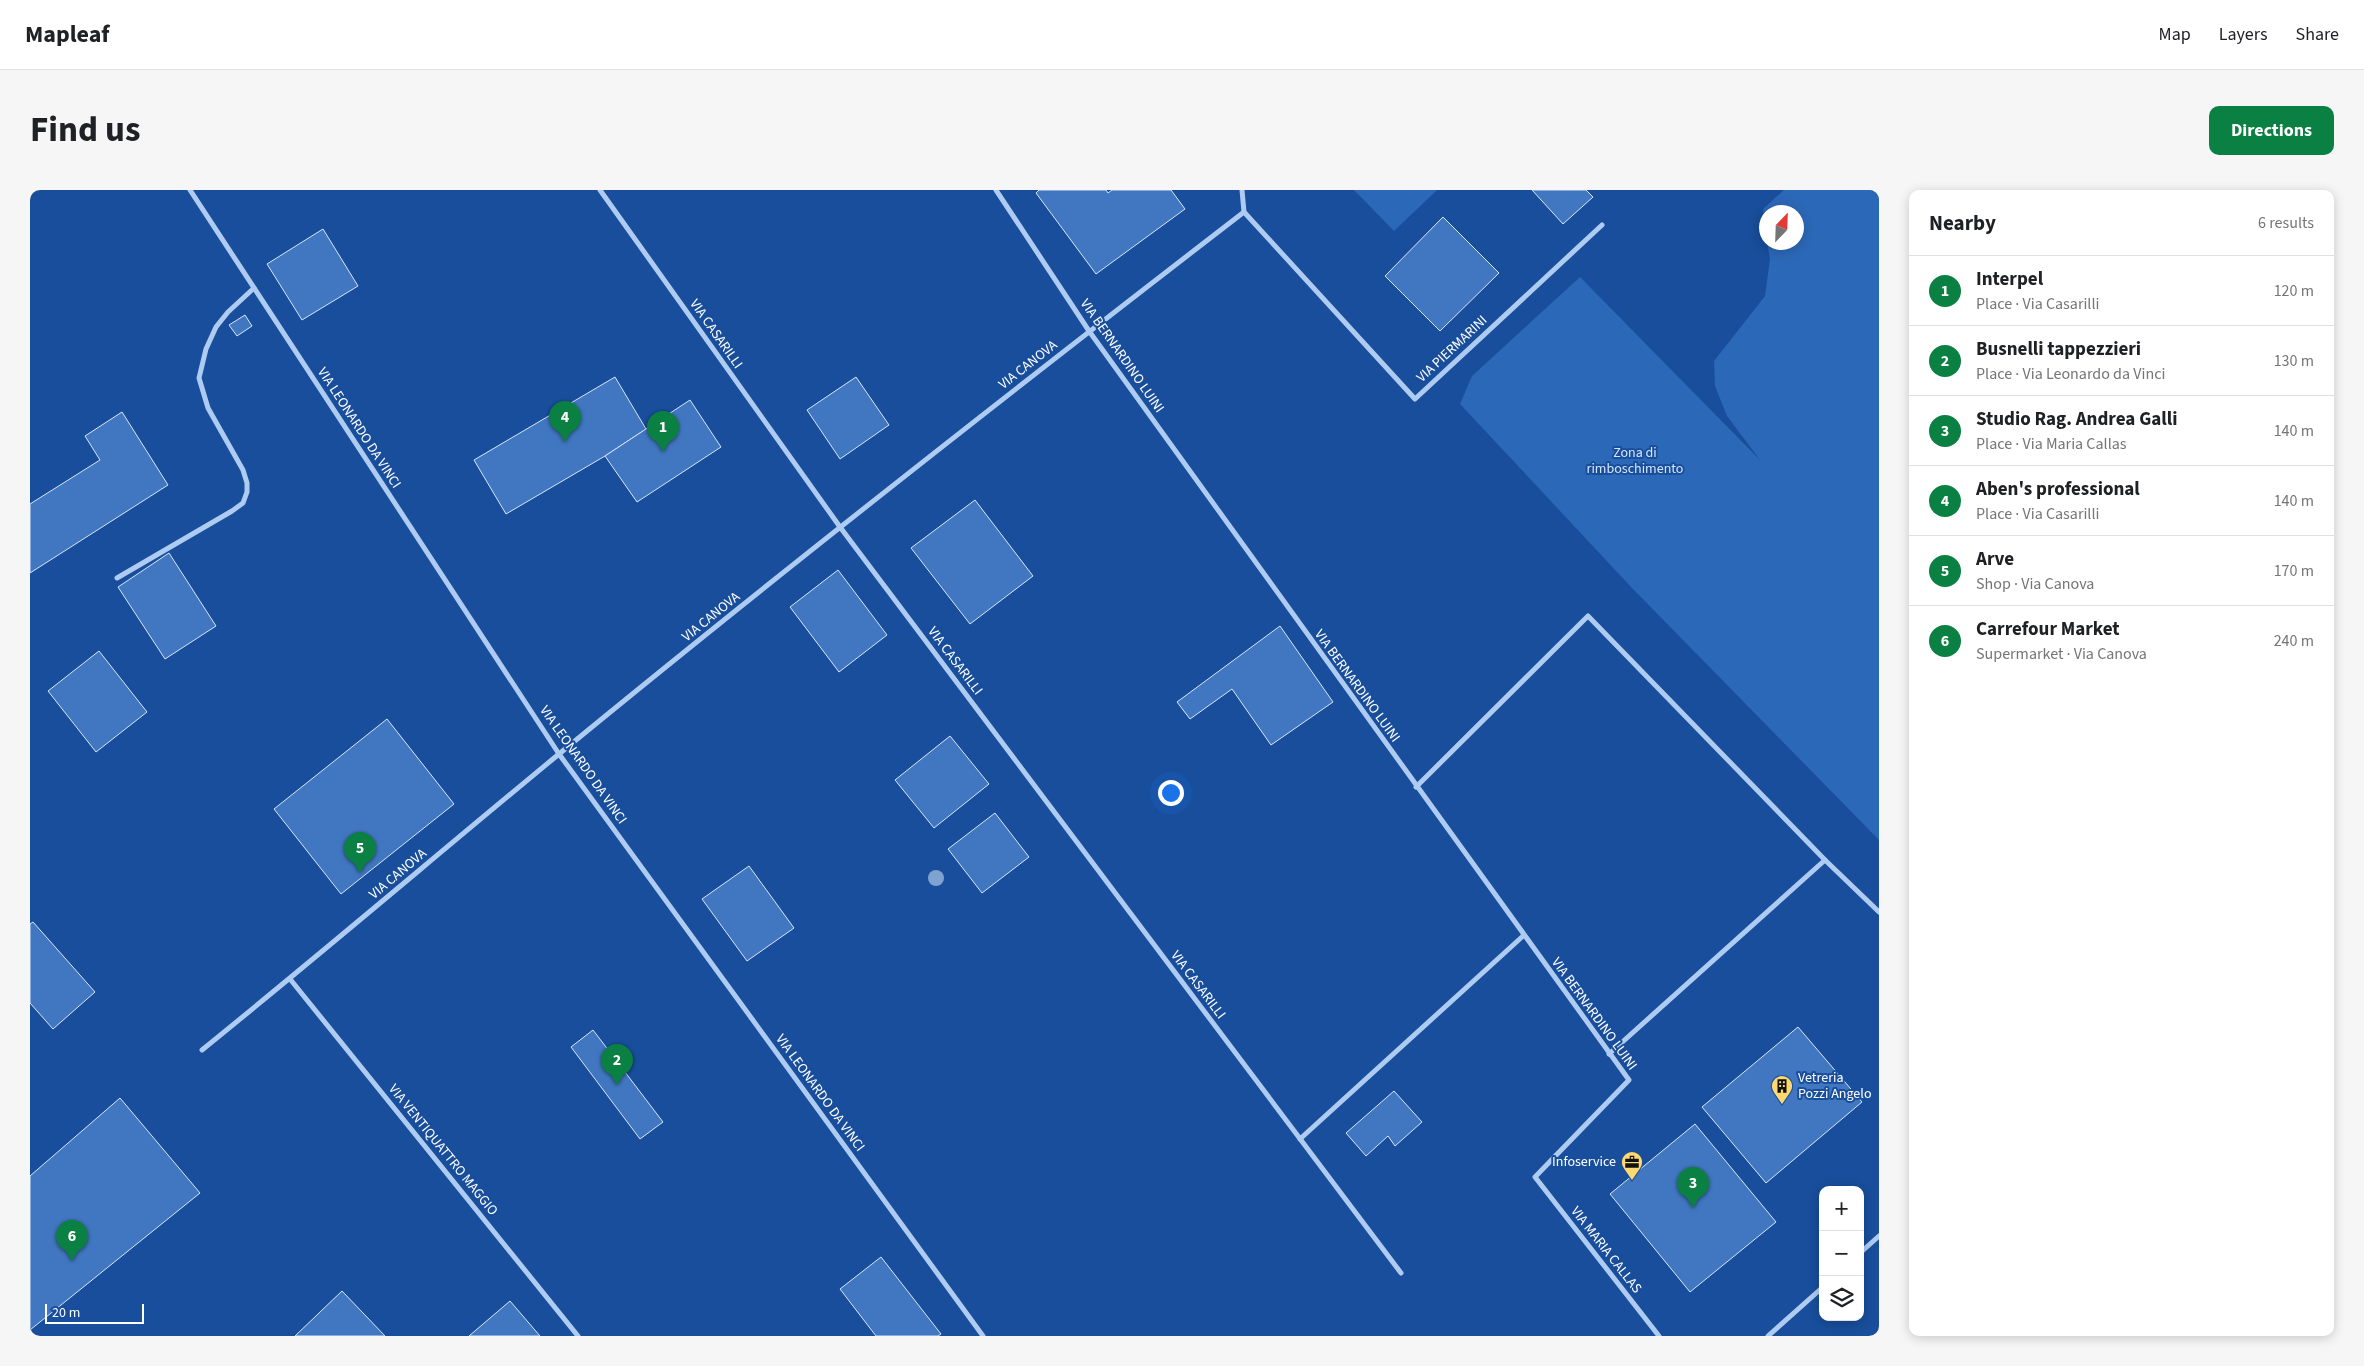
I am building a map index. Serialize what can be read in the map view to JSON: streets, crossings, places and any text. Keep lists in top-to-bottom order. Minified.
{"streets":{"street":["VIA CASARILLI","VIA PIERMARINI","VIA BERNARDINO LUINI","VIA CANOVA","VIA LEONARDO DA VINCI","VIA VENTIQUATTRO MAGGIO","VIA MARIA CALLAS"]},"crossings":[["VIA CASARILLI","VIA CANOVA"],["VIA PIERMARINI","VIA CANOVA"],["VIA BERNARDINO LUINI","VIA CANOVA"],["VIA BERNARDINO LUINI","VIA MARIA CALLAS"],["VIA CANOVA","VIA LEONARDO DA VINCI"],["VIA CANOVA","VIA VENTIQUATTRO MAGGIO"]],"parks":["Zona di rimboschimento"],"places":{"building":["Vetreria Pozzi Angelo"],"office":["Infoservice"]},"scale_bar":"20 m","north":"top right","page":{"header":"Mapleaf","nav":["Map","Layers","Share"],"title":"Find us","buttons":"Directions","heading":["Nearby","6 results"],"list":[{"mark":"1","name":"Interpel","note":"Place · Via Casarilli","value":"120 m"},{"mark":"2","name":"Busnelli tappezzieri","note":"Place · Via Leonardo da Vinci","value":"130 m"},{"mark":"3","name":"Studio Rag. Andrea Galli","note":"Place · Via Maria Callas","value":"140 m"},{"mark":"4","name":"Aben's professional","note":"Place · Via Casarilli","value":"140 m"},{"mark":"5","name":"Arve","note":"Shop · Via Canova","value":"170 m"},{"mark":"6","name":"Carrefour Market","note":"Supermarket · Via Canova","value":"240 m"}],"pins":["4","1","5","2","3","6"],"map_buttons":["+","−"],"scale":"20 m"}}
